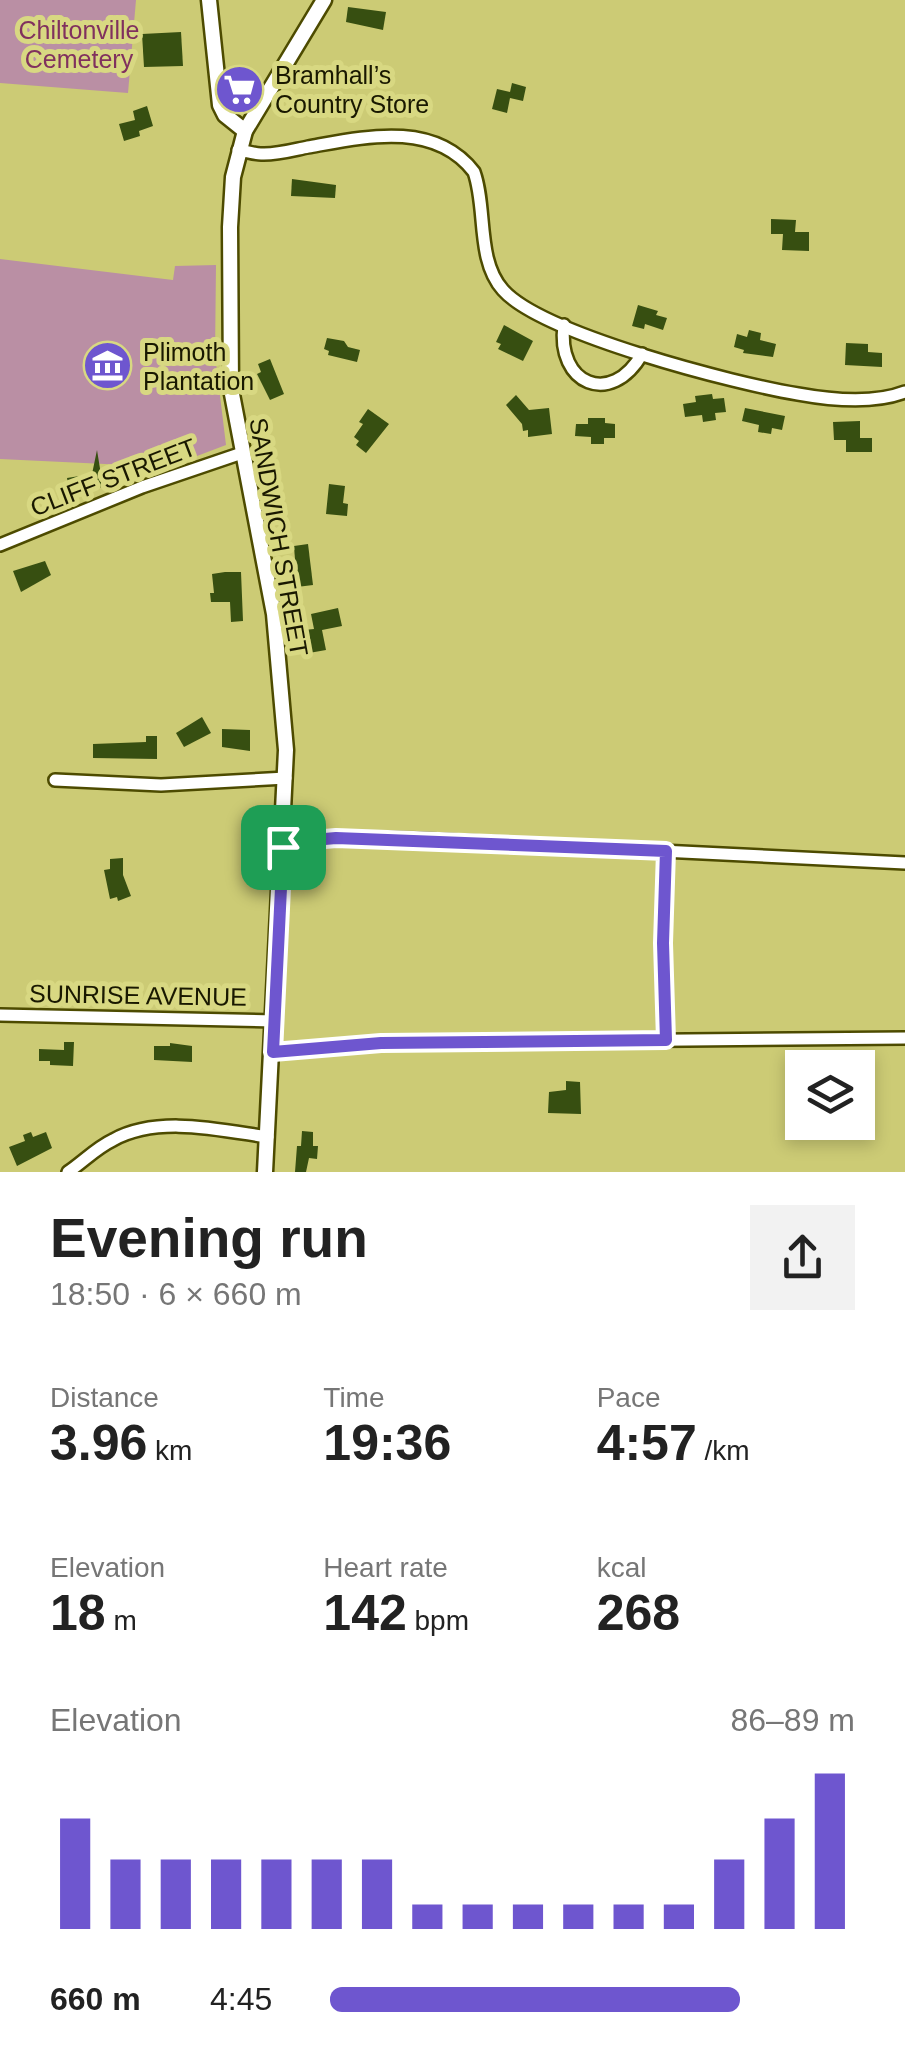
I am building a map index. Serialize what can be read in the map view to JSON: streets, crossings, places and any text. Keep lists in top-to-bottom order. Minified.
{"streets":{"street":["CLIFF STREET","SANDWICH STREET","SUNRISE AVENUE"]},"crossings":[["CLIFF STREET","SANDWICH STREET"],["SANDWICH STREET","SUNRISE AVENUE"]],"parks":["Chiltonville Cemetery"],"places":{"supermarket":["Bramhall’s Country Store"],"museum":["Plimoth Plantation"]},"page":{"heading":["Evening run","18:50 · 6 × 660 m"],"stats":[["Distance","3.96 km"],["Time","19:36"],["Pace","4:57 /km"],["Elevation","18 m"],["Heart rate","142 bpm"],["kcal","268"]],"chart":["Elevation","86–89 m"],"list":[{"name":"660 m","note":"4:45"}]}}
